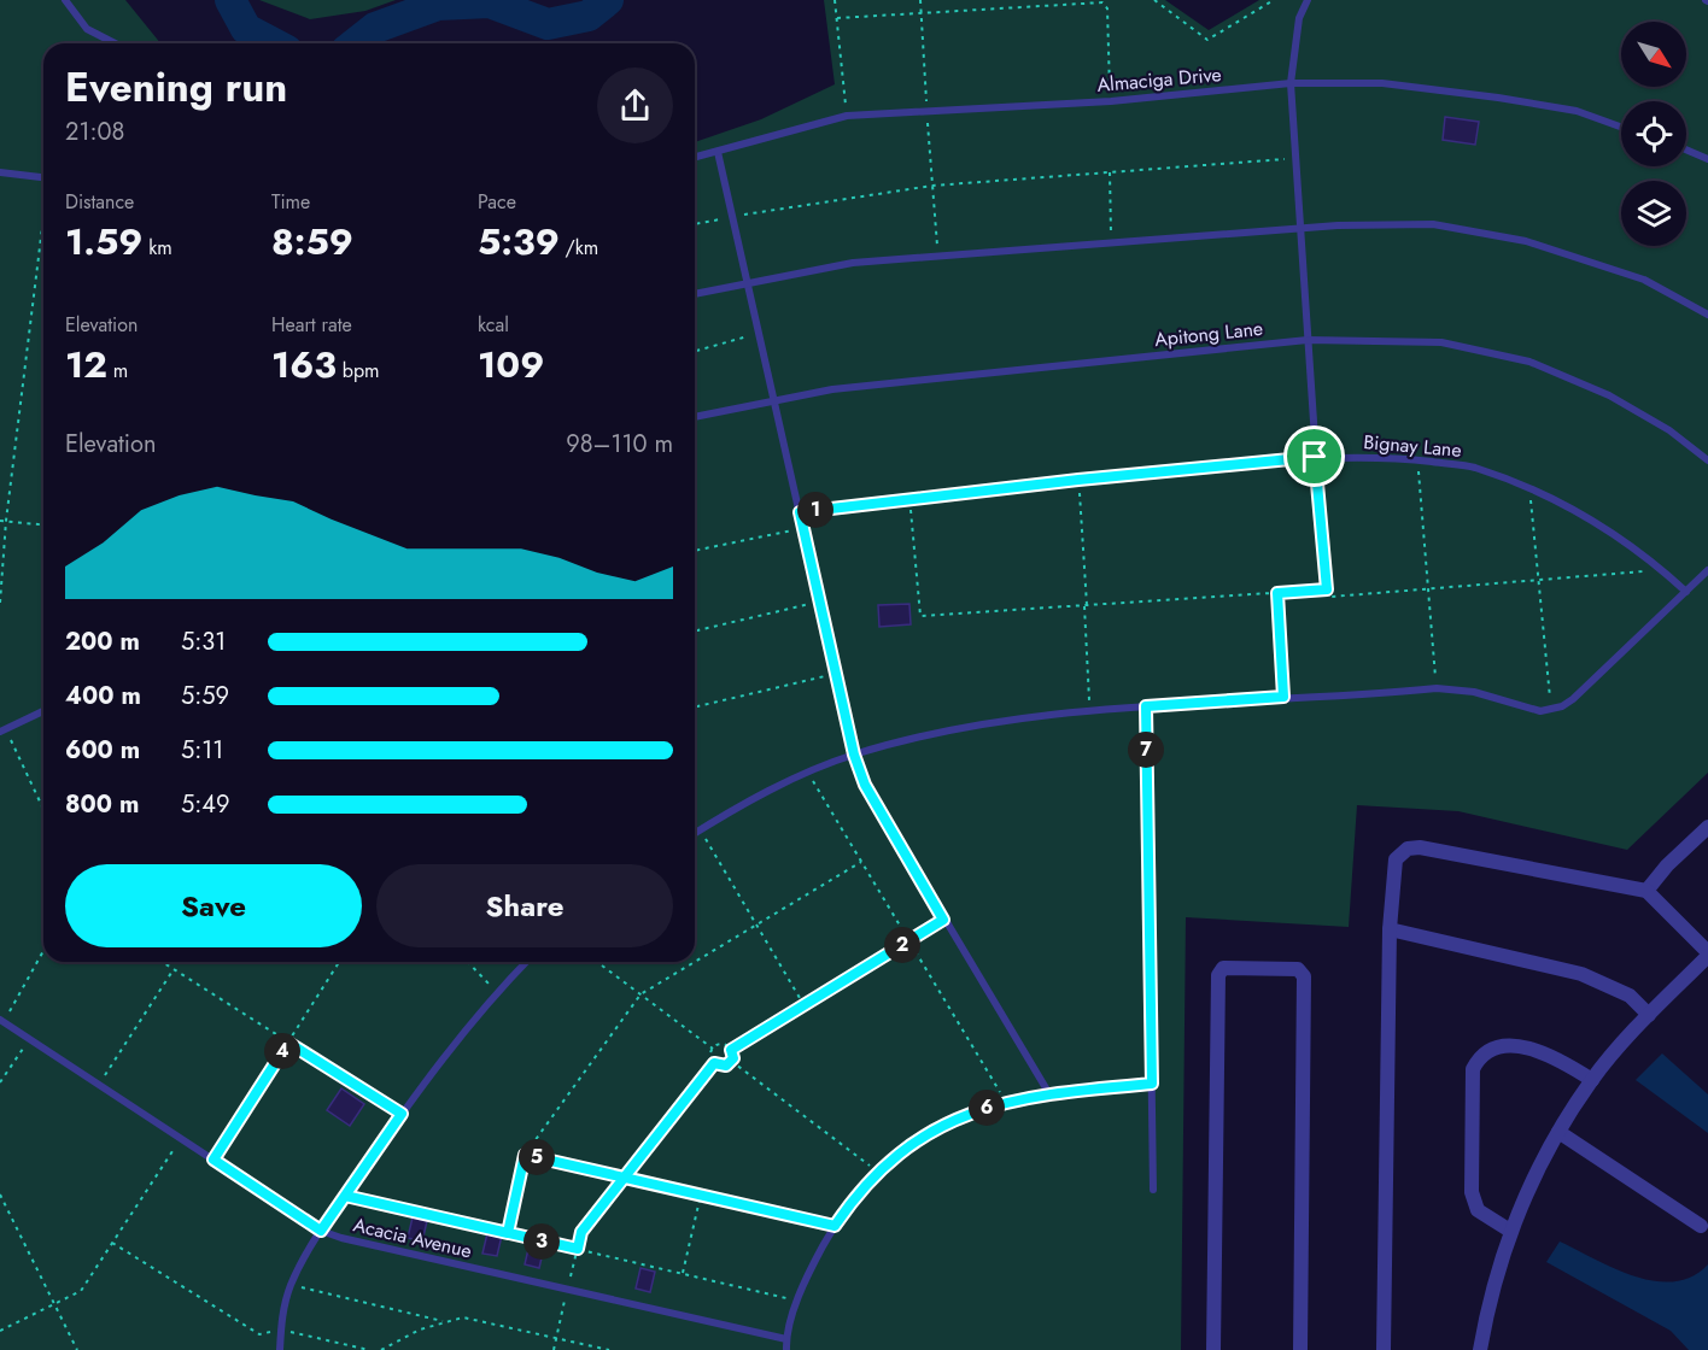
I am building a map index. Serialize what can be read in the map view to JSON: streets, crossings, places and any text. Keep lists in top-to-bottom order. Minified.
{"streets":{"lane":["Almaciga Drive","Apitong Lane","Bignay Lane","Acacia Avenue"]},"north":"bottom right","page":{"heading":["Evening run","21:08"],"stats":[["Distance","1.59 km"],["Time","8:59"],["Pace","5:39 /km"],["Elevation","12 m"],["Heart rate","163 bpm"],["kcal","109"]],"chart":["Elevation","98–110 m"],"pins":["1","7","2","4","6","5","3"],"list":[{"name":"200 m","note":"5:31"},{"name":"400 m","note":"5:59"},{"name":"600 m","note":"5:11"},{"name":"800 m","note":"5:49"}],"buttons":["Save","Share"]}}
